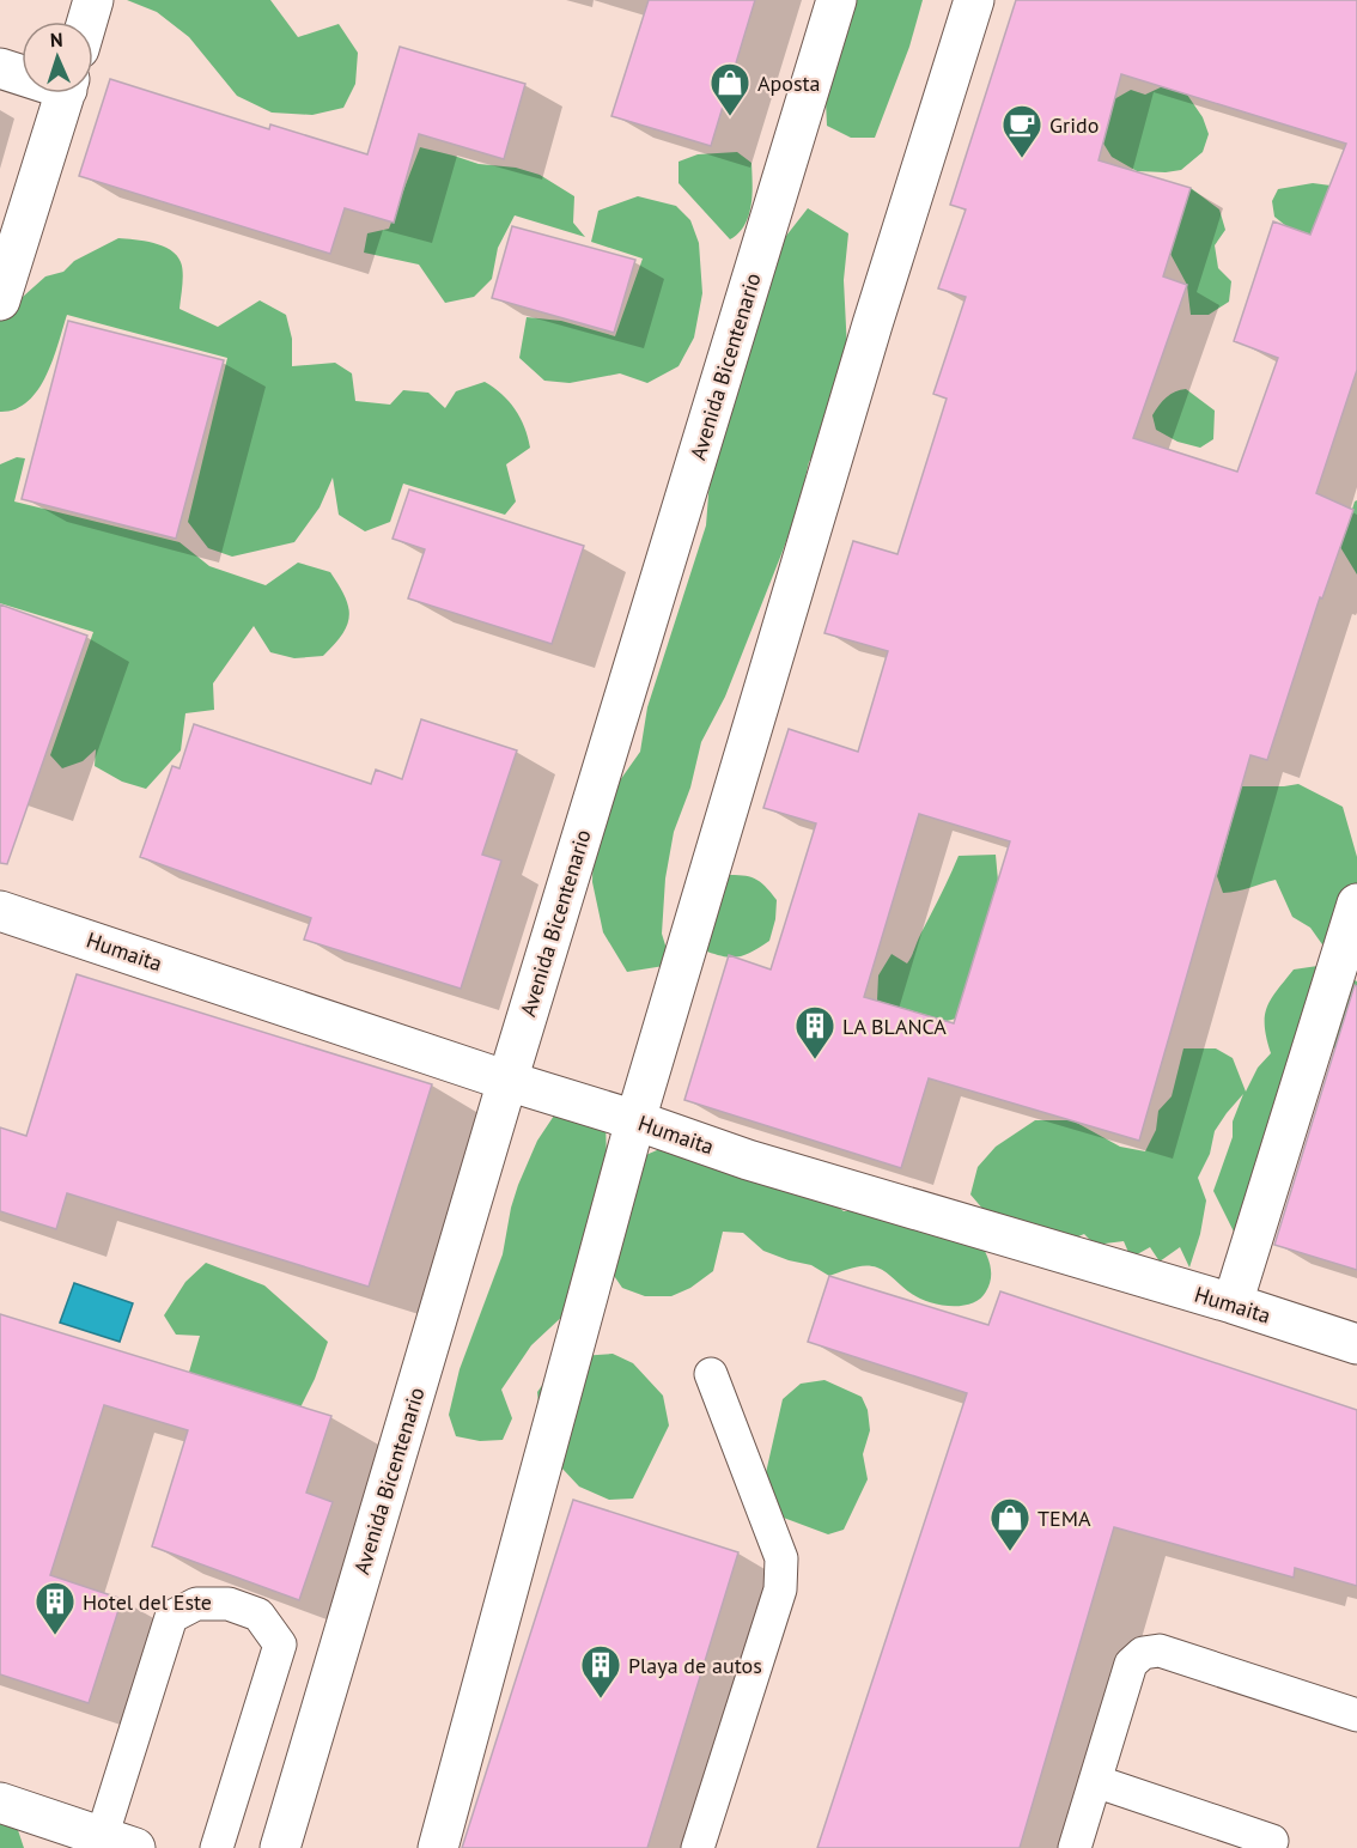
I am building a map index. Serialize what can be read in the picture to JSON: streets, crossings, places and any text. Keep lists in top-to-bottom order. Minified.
{"streets":{"street":["Avenida Bicentenario","Humaita"]},"crossings":[["Avenida Bicentenario","Humaita"]],"places":{"shop":["Aposta","TEMA"],"cafe":["Grido"],"building":["LA BLANCA","Hotel del Este","Playa de autos"]},"north":"top"}
